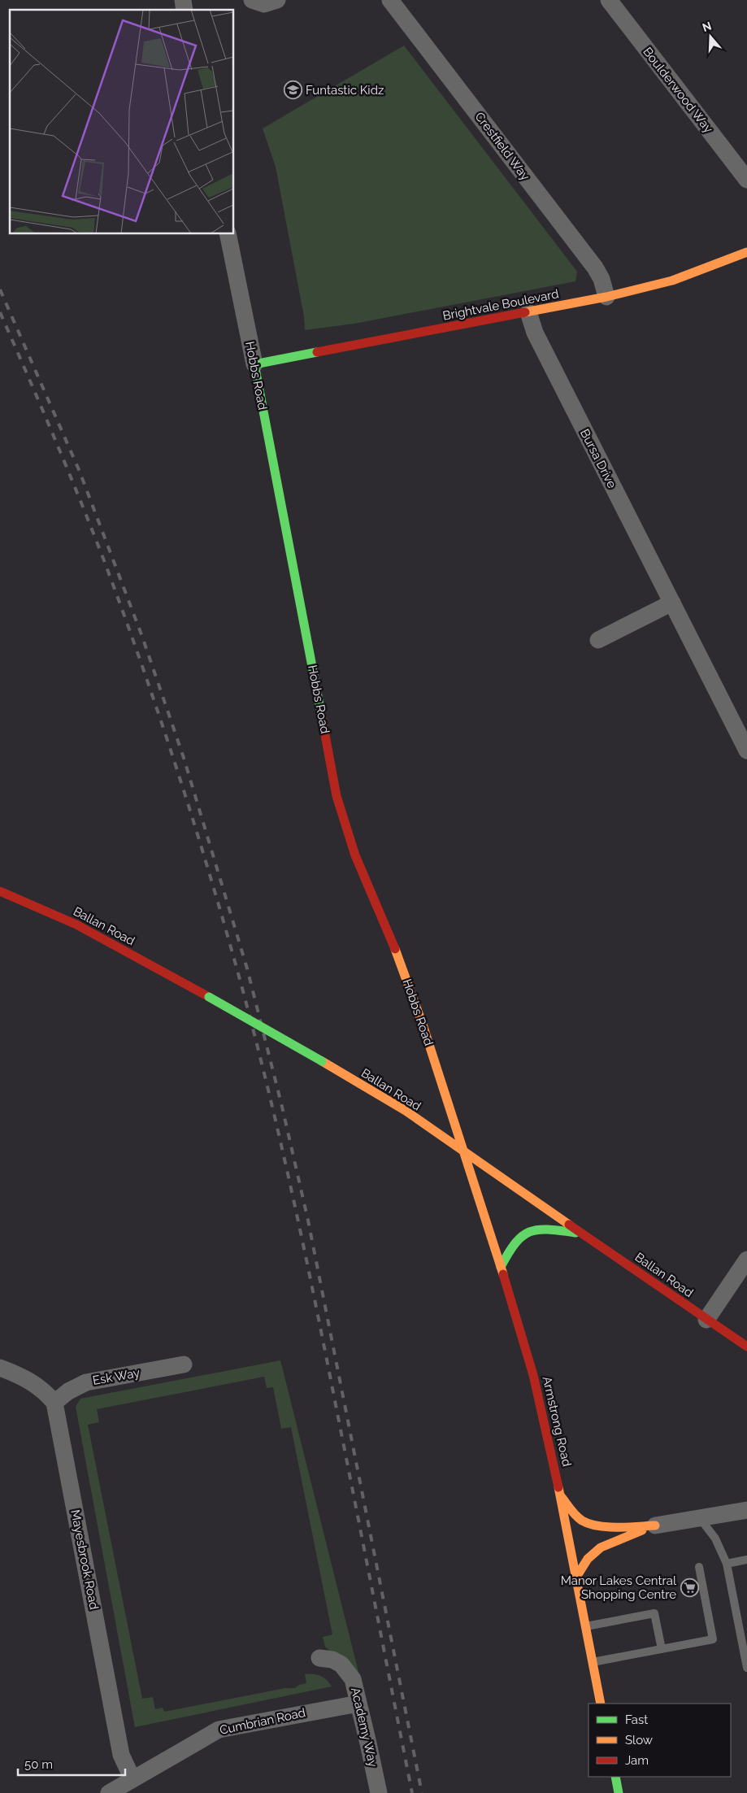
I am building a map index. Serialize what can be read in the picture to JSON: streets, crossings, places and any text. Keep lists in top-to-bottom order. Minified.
{"streets":{"street":["Boulderwood Way","Crestfield Way","Brightvale Boulevard","Hobbs Road","Bursa Drive","Ballan Road","Esk Way","Armstrong Road","Mayesbrook Road","Cumbrian Road","Academy Way"]},"crossings":[["Crestfield Way","Brightvale Boulevard"],["Brightvale Boulevard","Hobbs Road"],["Brightvale Boulevard","Bursa Drive"],["Hobbs Road","Ballan Road"],["Hobbs Road","Armstrong Road"],["Ballan Road","Armstrong Road"],["Esk Way","Mayesbrook Road"],["Mayesbrook Road","Cumbrian Road"],["Cumbrian Road","Academy Way"]],"places":{"school or university":["Funtastic Kidz"],"supermarket":["Manor Lakes Central Shopping Centre"]},"legend":["Fast","Slow","Jam"],"scale_bar":"50 m","north":"top"}
